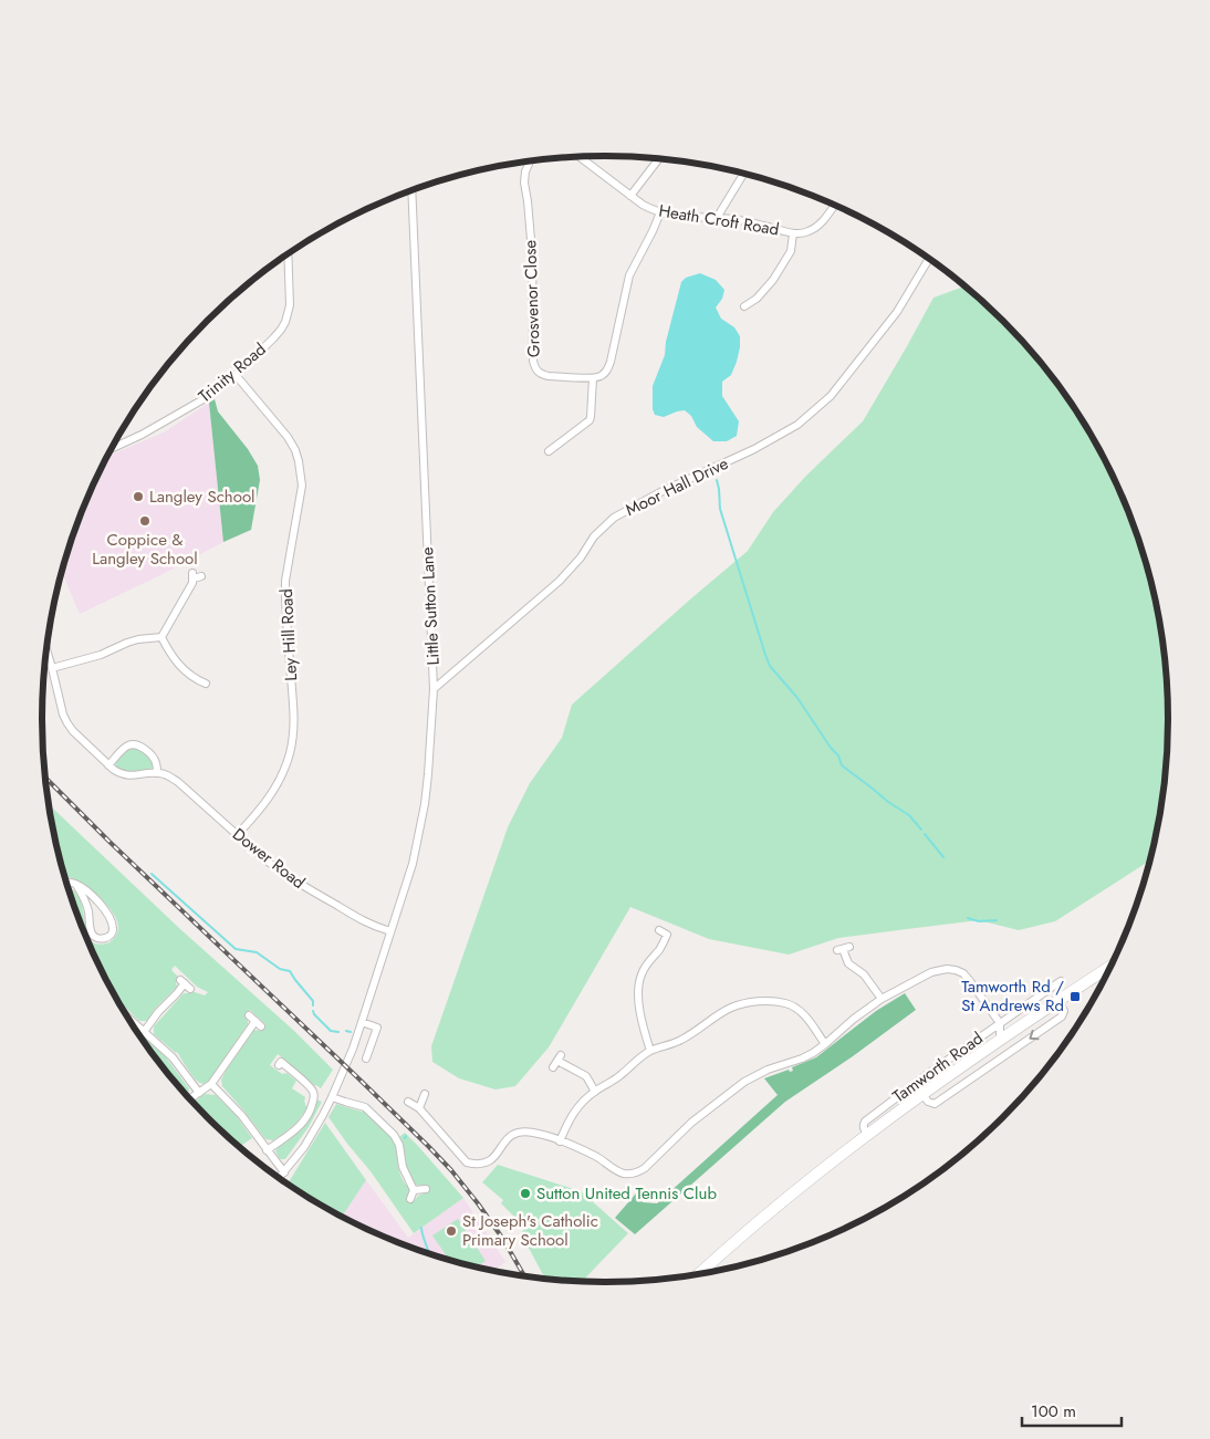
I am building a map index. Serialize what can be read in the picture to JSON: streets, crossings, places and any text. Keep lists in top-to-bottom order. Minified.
{"streets":{"main road":["Tamworth Road"],"street":["Heath Croft Road","Grosvenor Close","Trinity Road","Moor Hall Drive","Little Sutton Lane","Ley Hill Road","Dower Road"]},"crossings":[["Trinity Road","Ley Hill Road"],["Moor Hall Drive","Little Sutton Lane"],["Little Sutton Lane","Dower Road"],["Ley Hill Road","Dower Road"]],"places":{"other":["Langley School","Coppice & Langley School","Sutton United Tennis Club","St Joseph's Catholic Primary School"],"transit":["Tamworth Rd / St Andrews Rd"]},"scale_bar":"100 m"}
